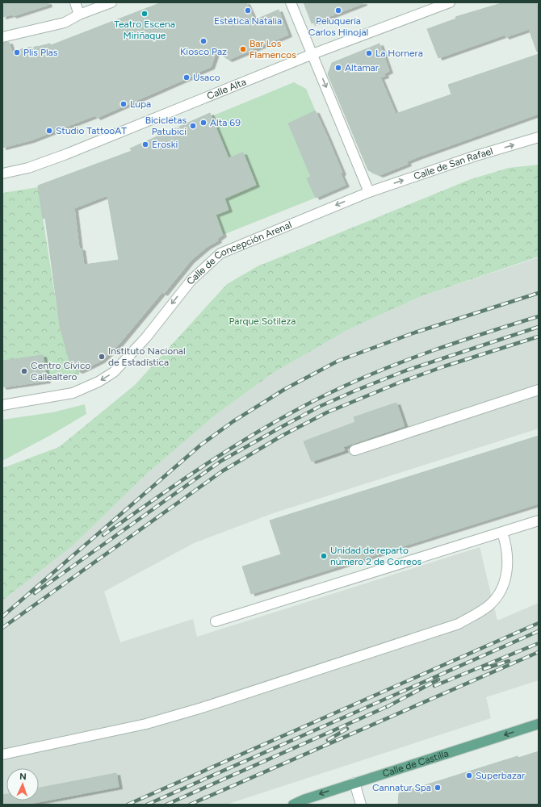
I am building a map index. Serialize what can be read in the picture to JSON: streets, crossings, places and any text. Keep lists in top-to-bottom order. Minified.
{"streets":{"main road":["Calle de Castilla"],"street":["Calle Alta","Calle de San Rafael","Calle de Concepción Arenal"]},"crossings":[["Calle de San Rafael","Calle de Concepción Arenal"]],"one_way":["Calle de San Rafael","Calle de Concepción Arenal","Calle de Castilla"],"parks":["Parque Sotileza"],"places":["Estética Natalia","Peluquería Carlos Hinojal","Teatro Escena Miriñaque","Kiosco Paz","Bar Los Flamencos","Plis Plas","La Hornera","Altamar","Usaco","Lupa","Alta 69","Bicicletas Patubici","Studio TattooAT","Eroski","Instituto Nacional de Estadística","Centro Cívico Callealtero","Unidad de reparto número 2 de Correos","Superbazar","Cannatur Spa"],"north":"top"}
